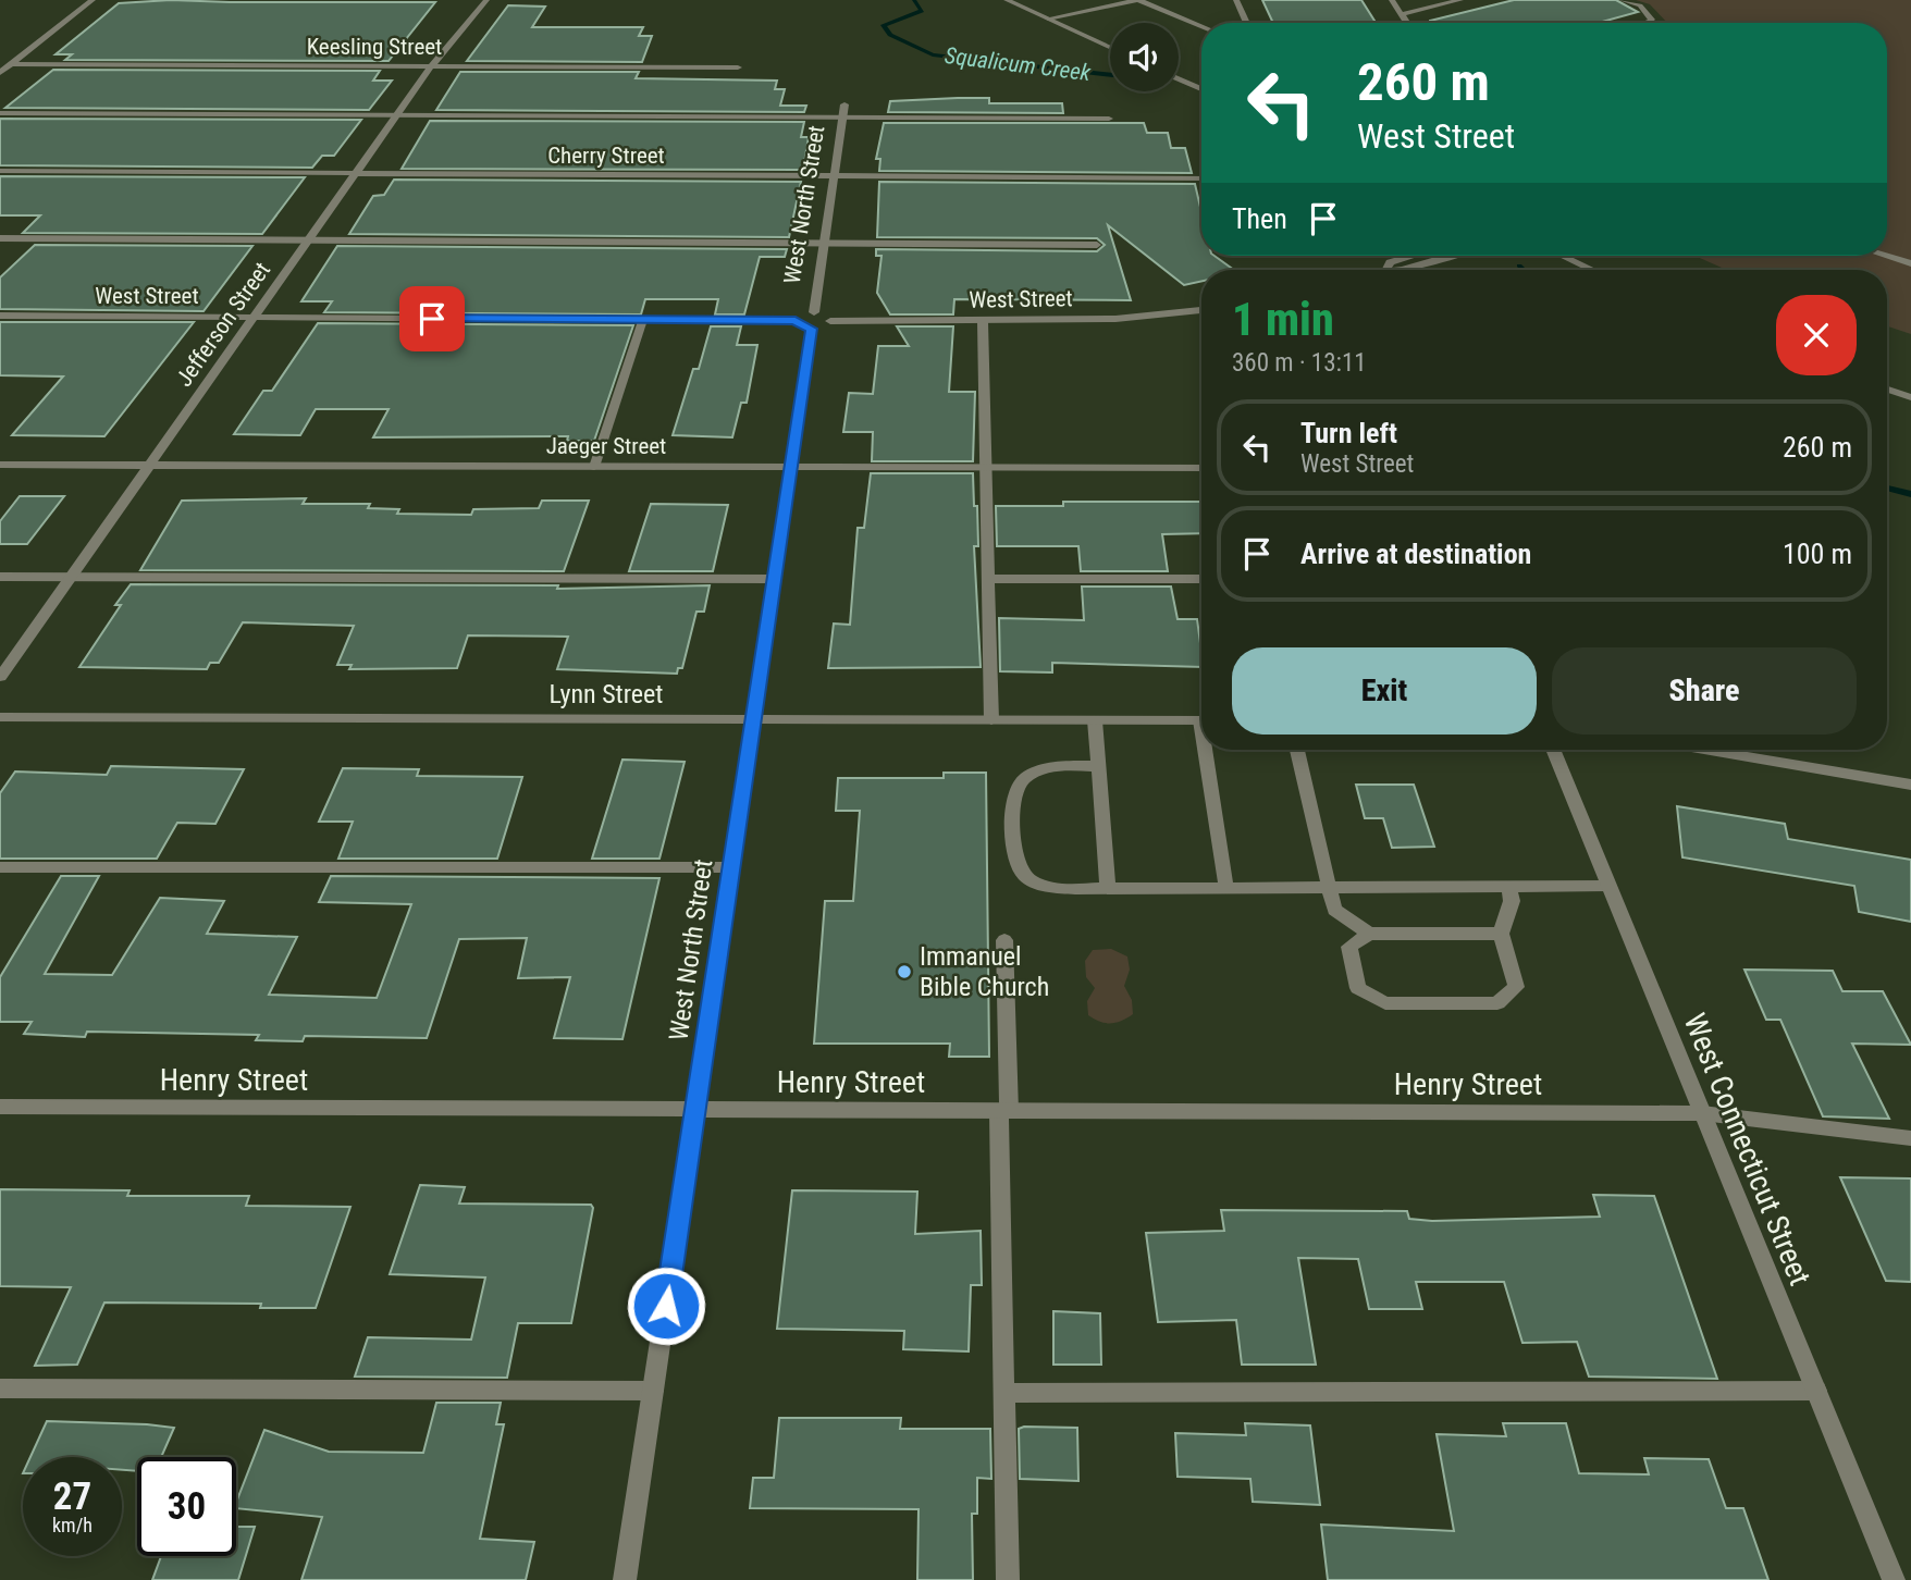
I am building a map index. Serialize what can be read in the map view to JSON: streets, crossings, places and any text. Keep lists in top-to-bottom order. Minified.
{"streets":{"street":["Keesling Street","Cherry Street","West North Street","West Street","Jefferson Street","Jaeger Street","Lynn Street","Henry Street","West Connecticut Street"]},"crossings":[["Keesling Street","Jefferson Street"],["Cherry Street","West North Street"],["Cherry Street","Jefferson Street"],["West North Street","Jaeger Street"],["West North Street","Lynn Street"],["West North Street","Henry Street"],["West Street","Jefferson Street"],["Jefferson Street","Jaeger Street"],["Henry Street","West Connecticut Street"]],"water":["Squalicum Creek"],"places":["Immanuel Bible Church"],"page":{"turn":["260 m","West Street"],"then":"Then","heading":["1 min","360 m · 13:11"],"list":[{"name":"Turn left","note":"West Street","value":"260 m"},{"name":"Arrive at destination","value":"100 m"}],"buttons":["Exit","Share"],"speed":"27 km/h","limit":"30"}}
